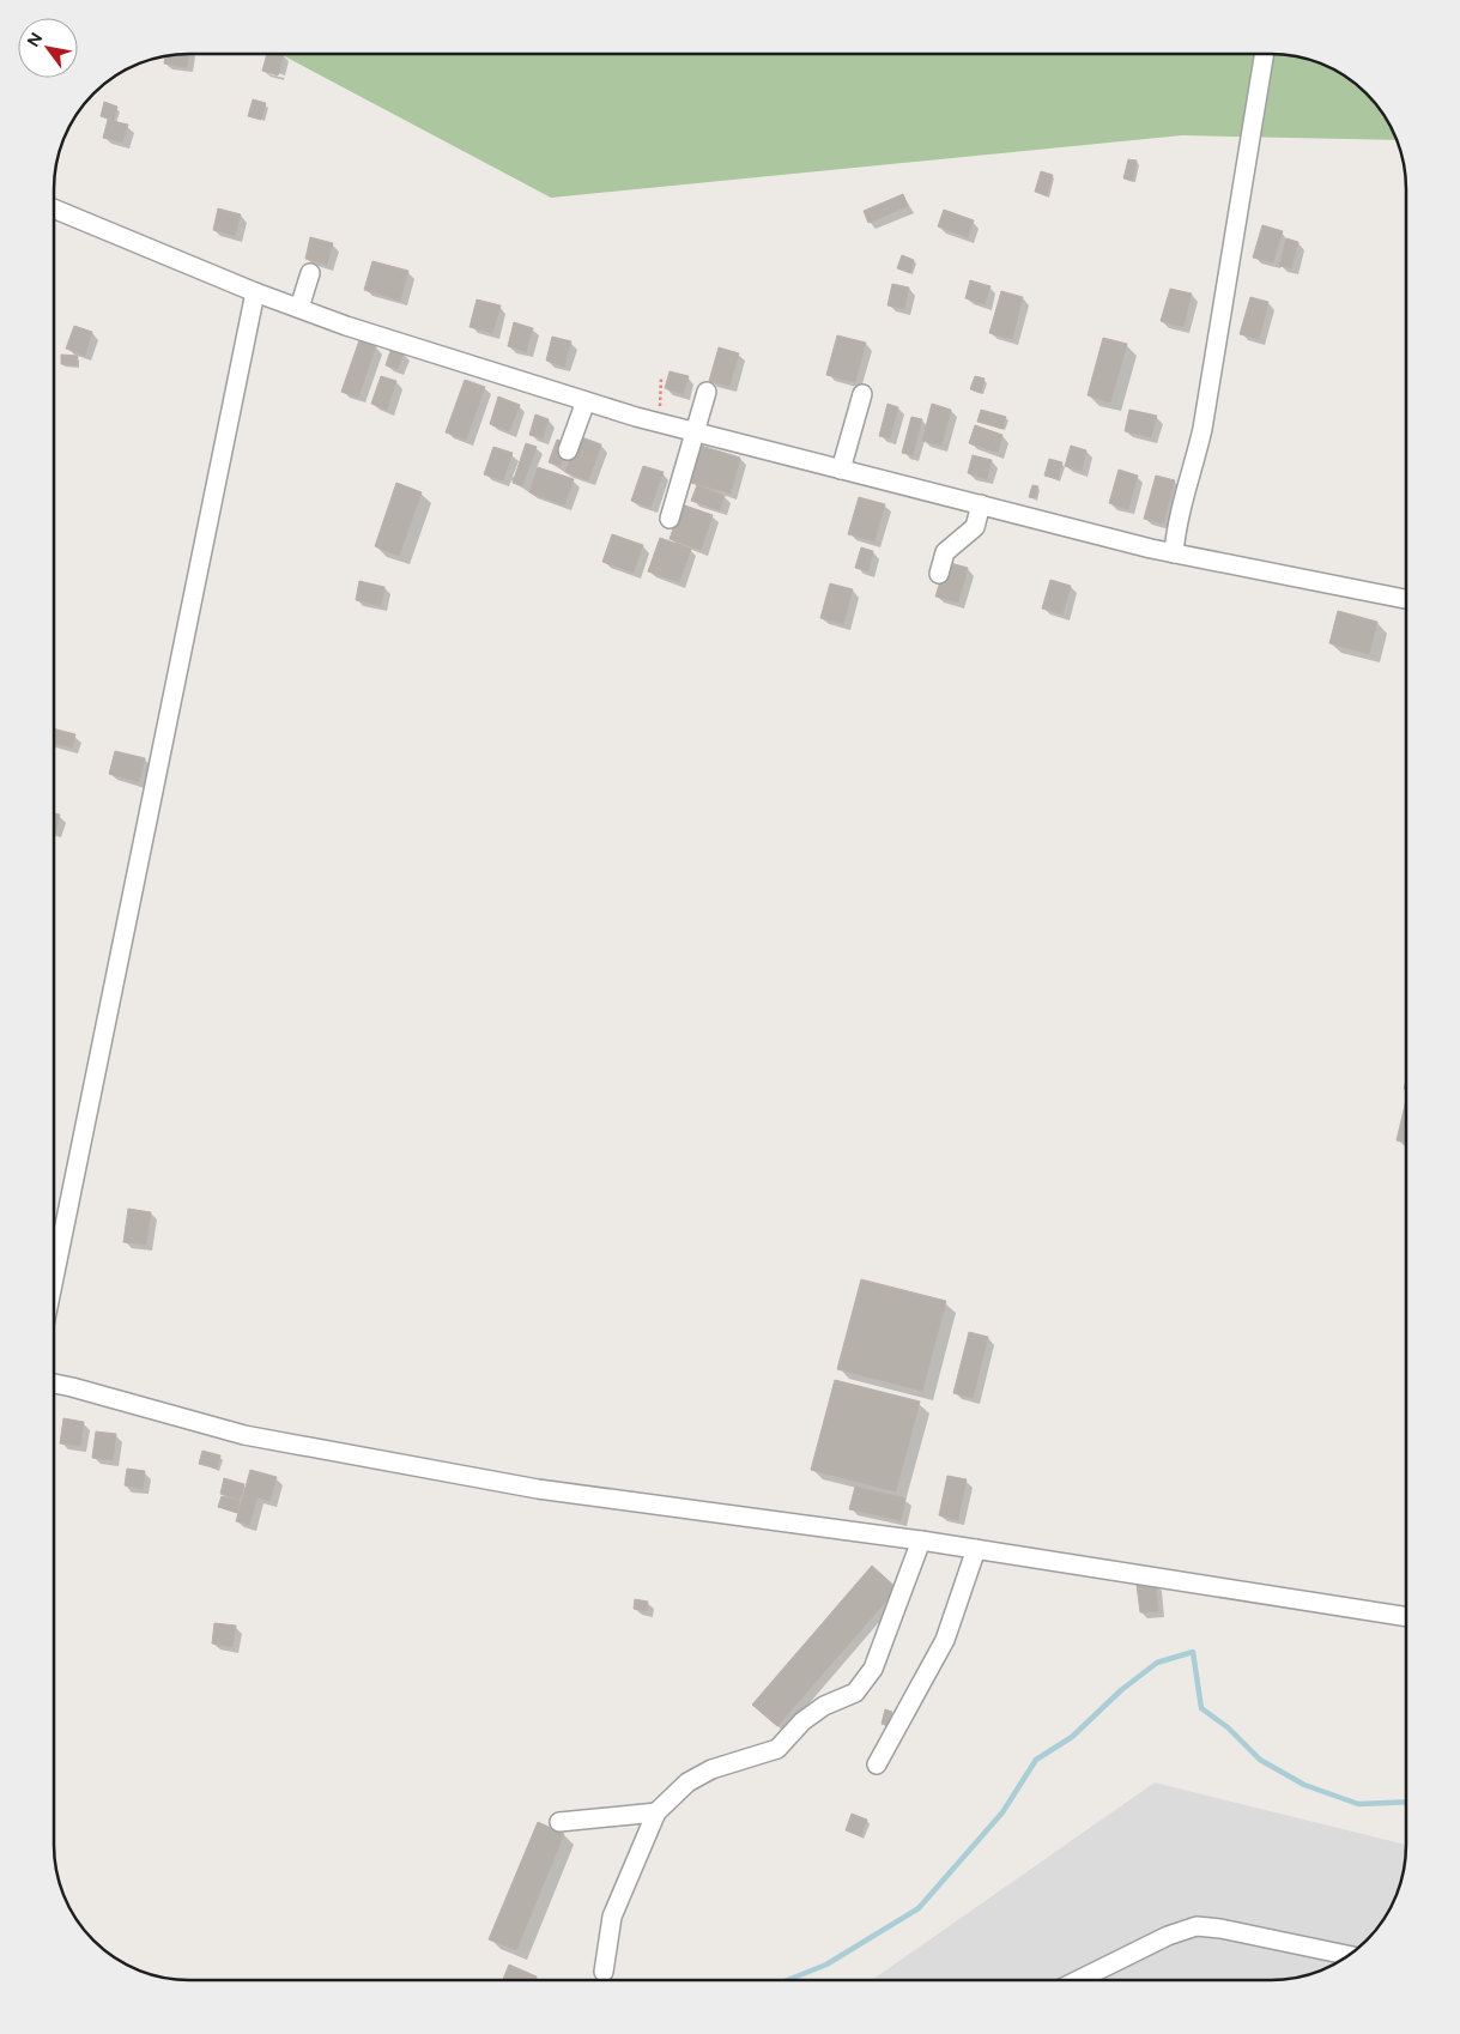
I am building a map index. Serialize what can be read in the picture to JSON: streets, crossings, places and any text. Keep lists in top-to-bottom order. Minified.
{"north":"top left"}
